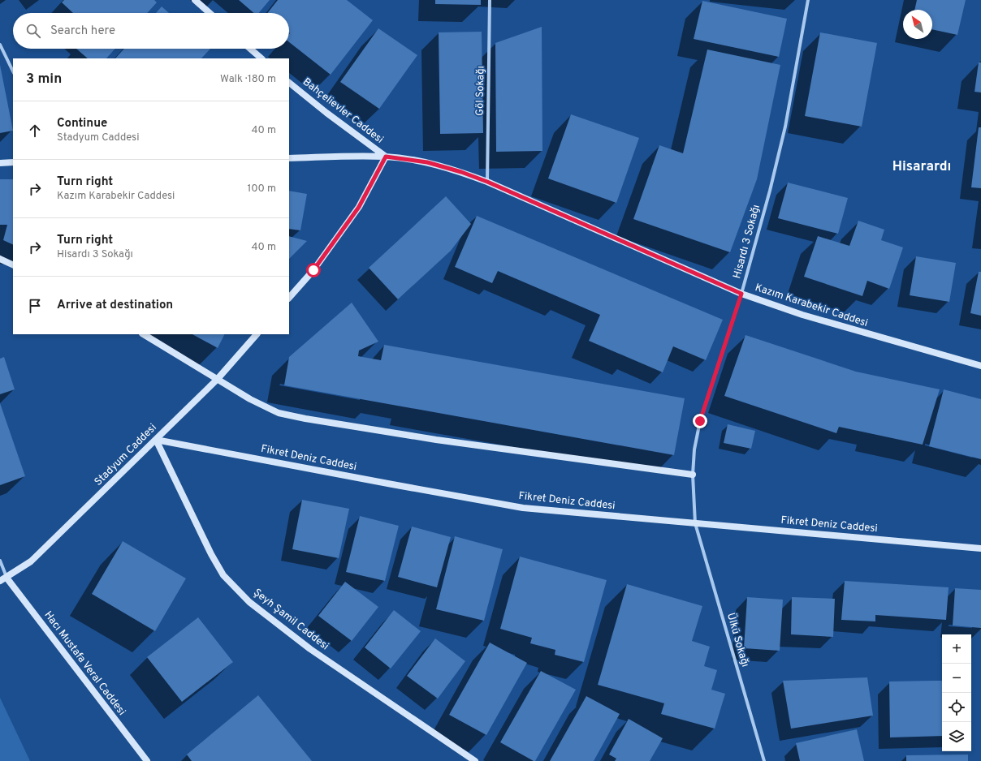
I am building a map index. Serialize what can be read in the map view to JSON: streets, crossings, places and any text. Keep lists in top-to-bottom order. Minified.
{"streets":{"street":["Göl Sokağı","Bahçelievler Caddesi","Hisardı 3 Sokağı","Kazım Karabekir Caddesi","Stadyum Caddesi","Fikret Deniz Caddesi","Şeyh Şamil Caddesi","Ülkü Sokağı","Hacı Mustafa Veral Caddesi"]},"crossings":[["Göl Sokağı","Kazım Karabekir Caddesi"],["Bahçelievler Caddesi","Kazım Karabekir Caddesi"],["Hisardı 3 Sokağı","Kazım Karabekir Caddesi"],["Hisardı 3 Sokağı","Fikret Deniz Caddesi"],["Hisardı 3 Sokağı","Ülkü Sokağı"],["Stadyum Caddesi","Fikret Deniz Caddesi"],["Stadyum Caddesi","Şeyh Şamil Caddesi"],["Stadyum Caddesi","Hacı Mustafa Veral Caddesi"],["Fikret Deniz Caddesi","Şeyh Şamil Caddesi"],["Fikret Deniz Caddesi","Ülkü Sokağı"]],"districts":["Hisarardı"],"north":"top left","page":{"search":"Search here","heading":["3 min","Walk · 180 m"],"list":[["Continue","Stadyum Caddesi","40 m"],["Turn right","Kazım Karabekir Caddesi","100 m"],["Turn right","Hisardı 3 Sokağı","40 m"],"Arrive at destination"],"map_buttons":["+","−"]}}
